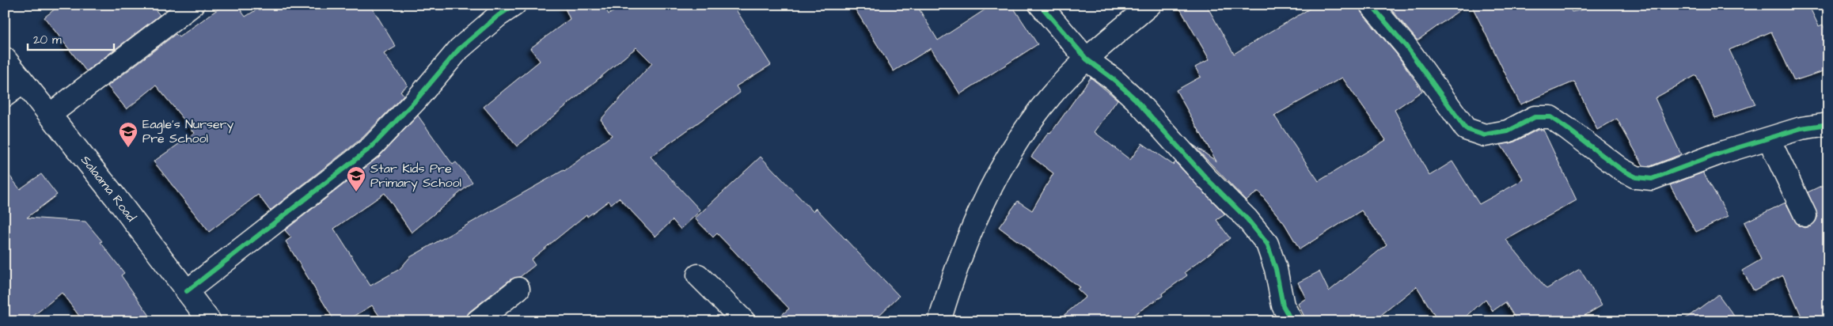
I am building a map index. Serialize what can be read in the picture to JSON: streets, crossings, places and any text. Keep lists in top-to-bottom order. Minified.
{"streets":{"street":["Salaama Road"]},"places":{"school or university":["Eagle's Nursery Pre School","Star Kids Pre Primary School"]},"scale_bar":"20 m"}
